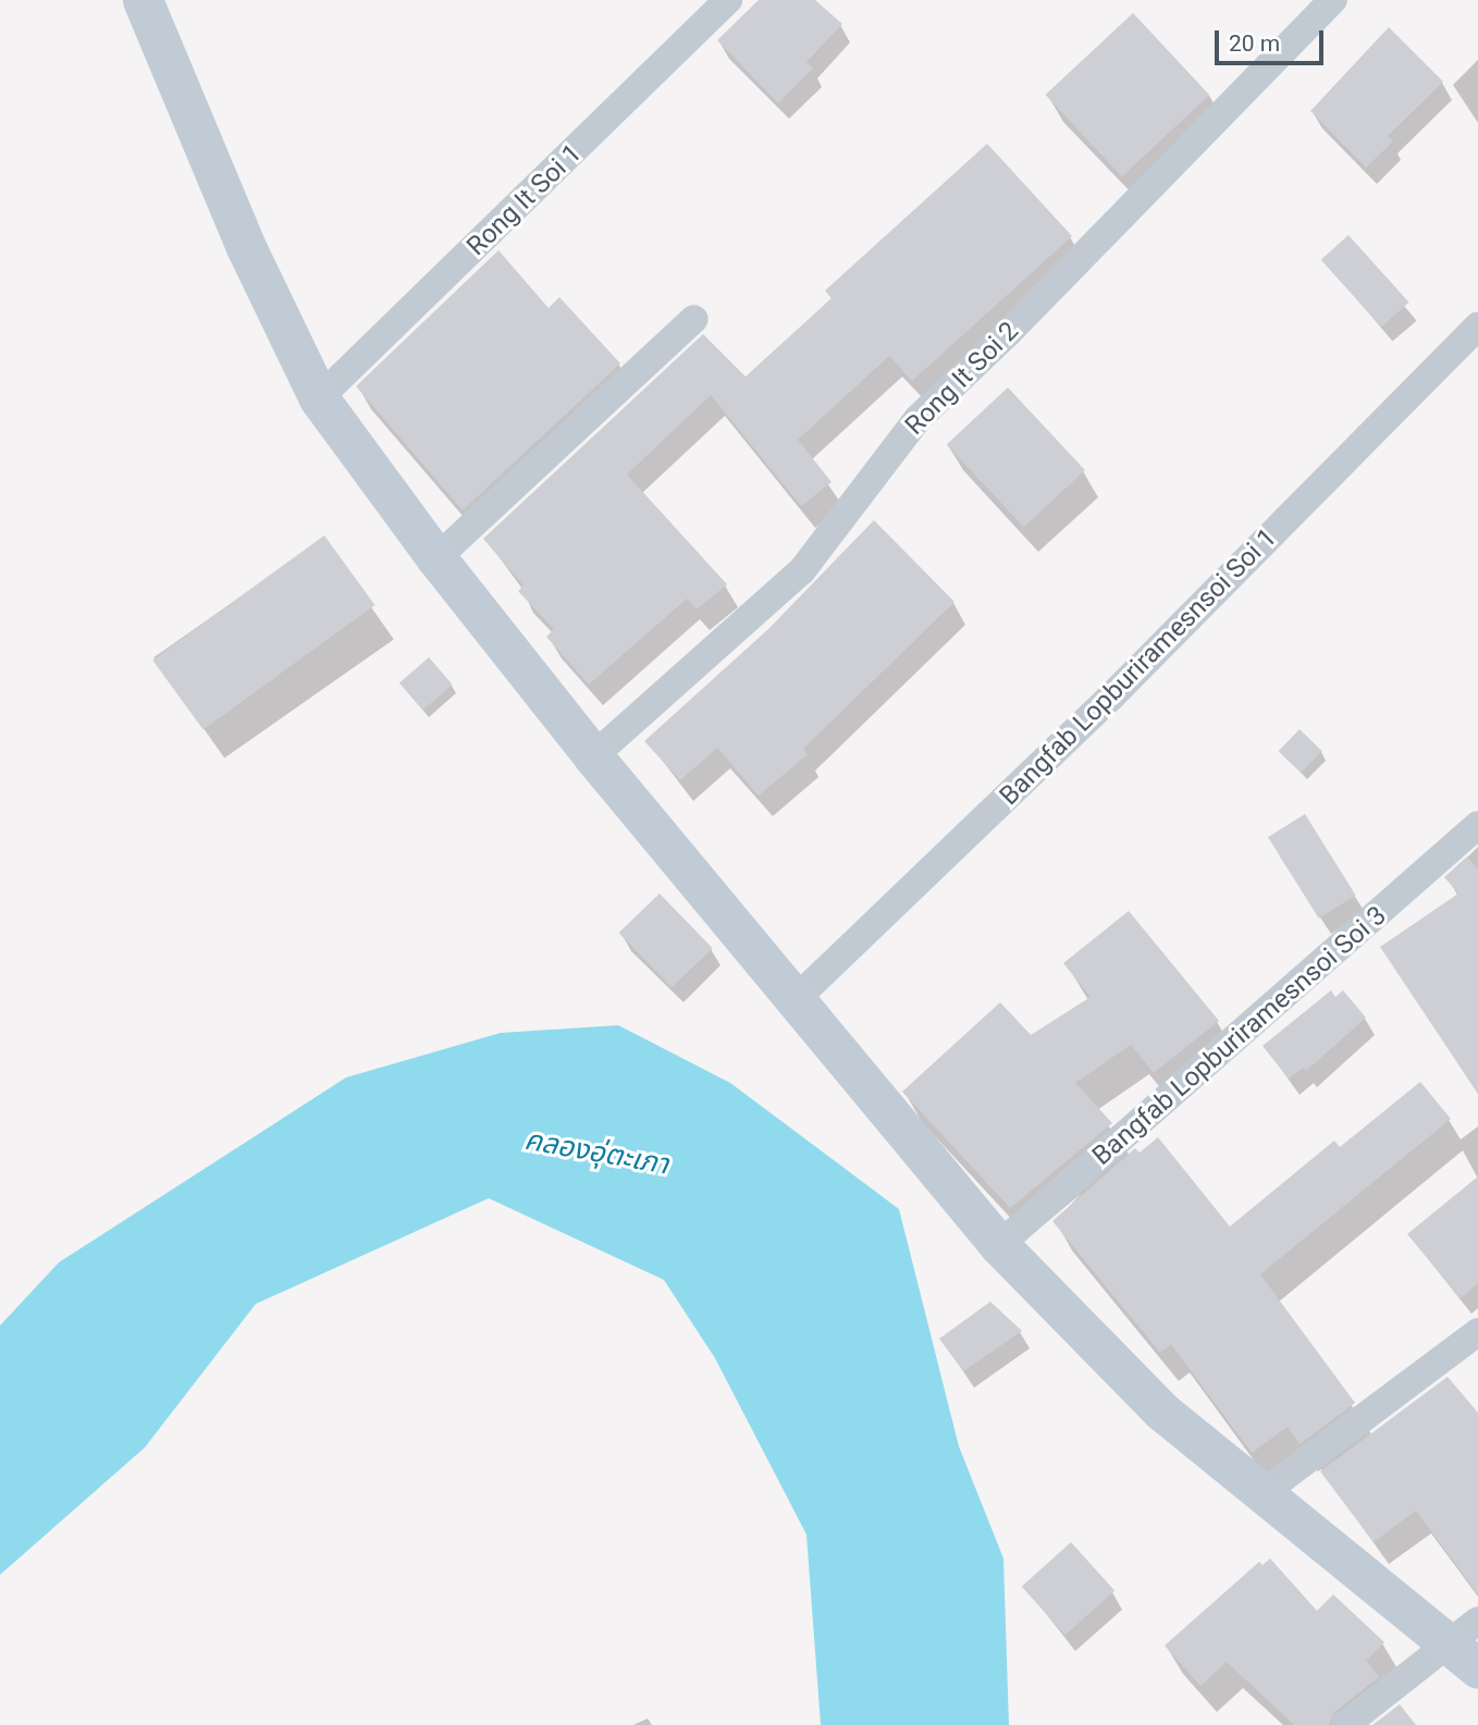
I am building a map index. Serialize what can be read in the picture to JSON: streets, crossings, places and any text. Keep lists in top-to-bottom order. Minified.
{"streets":{"street":["Rong It Soi 1","Rong It Soi 2","Bangfab Lopburiramesnsoi Soi 1","Bangfab Lopburiramesnsoi Soi 3"]},"water":["คลองอุ่ตะเภา"],"scale_bar":"20 m"}
